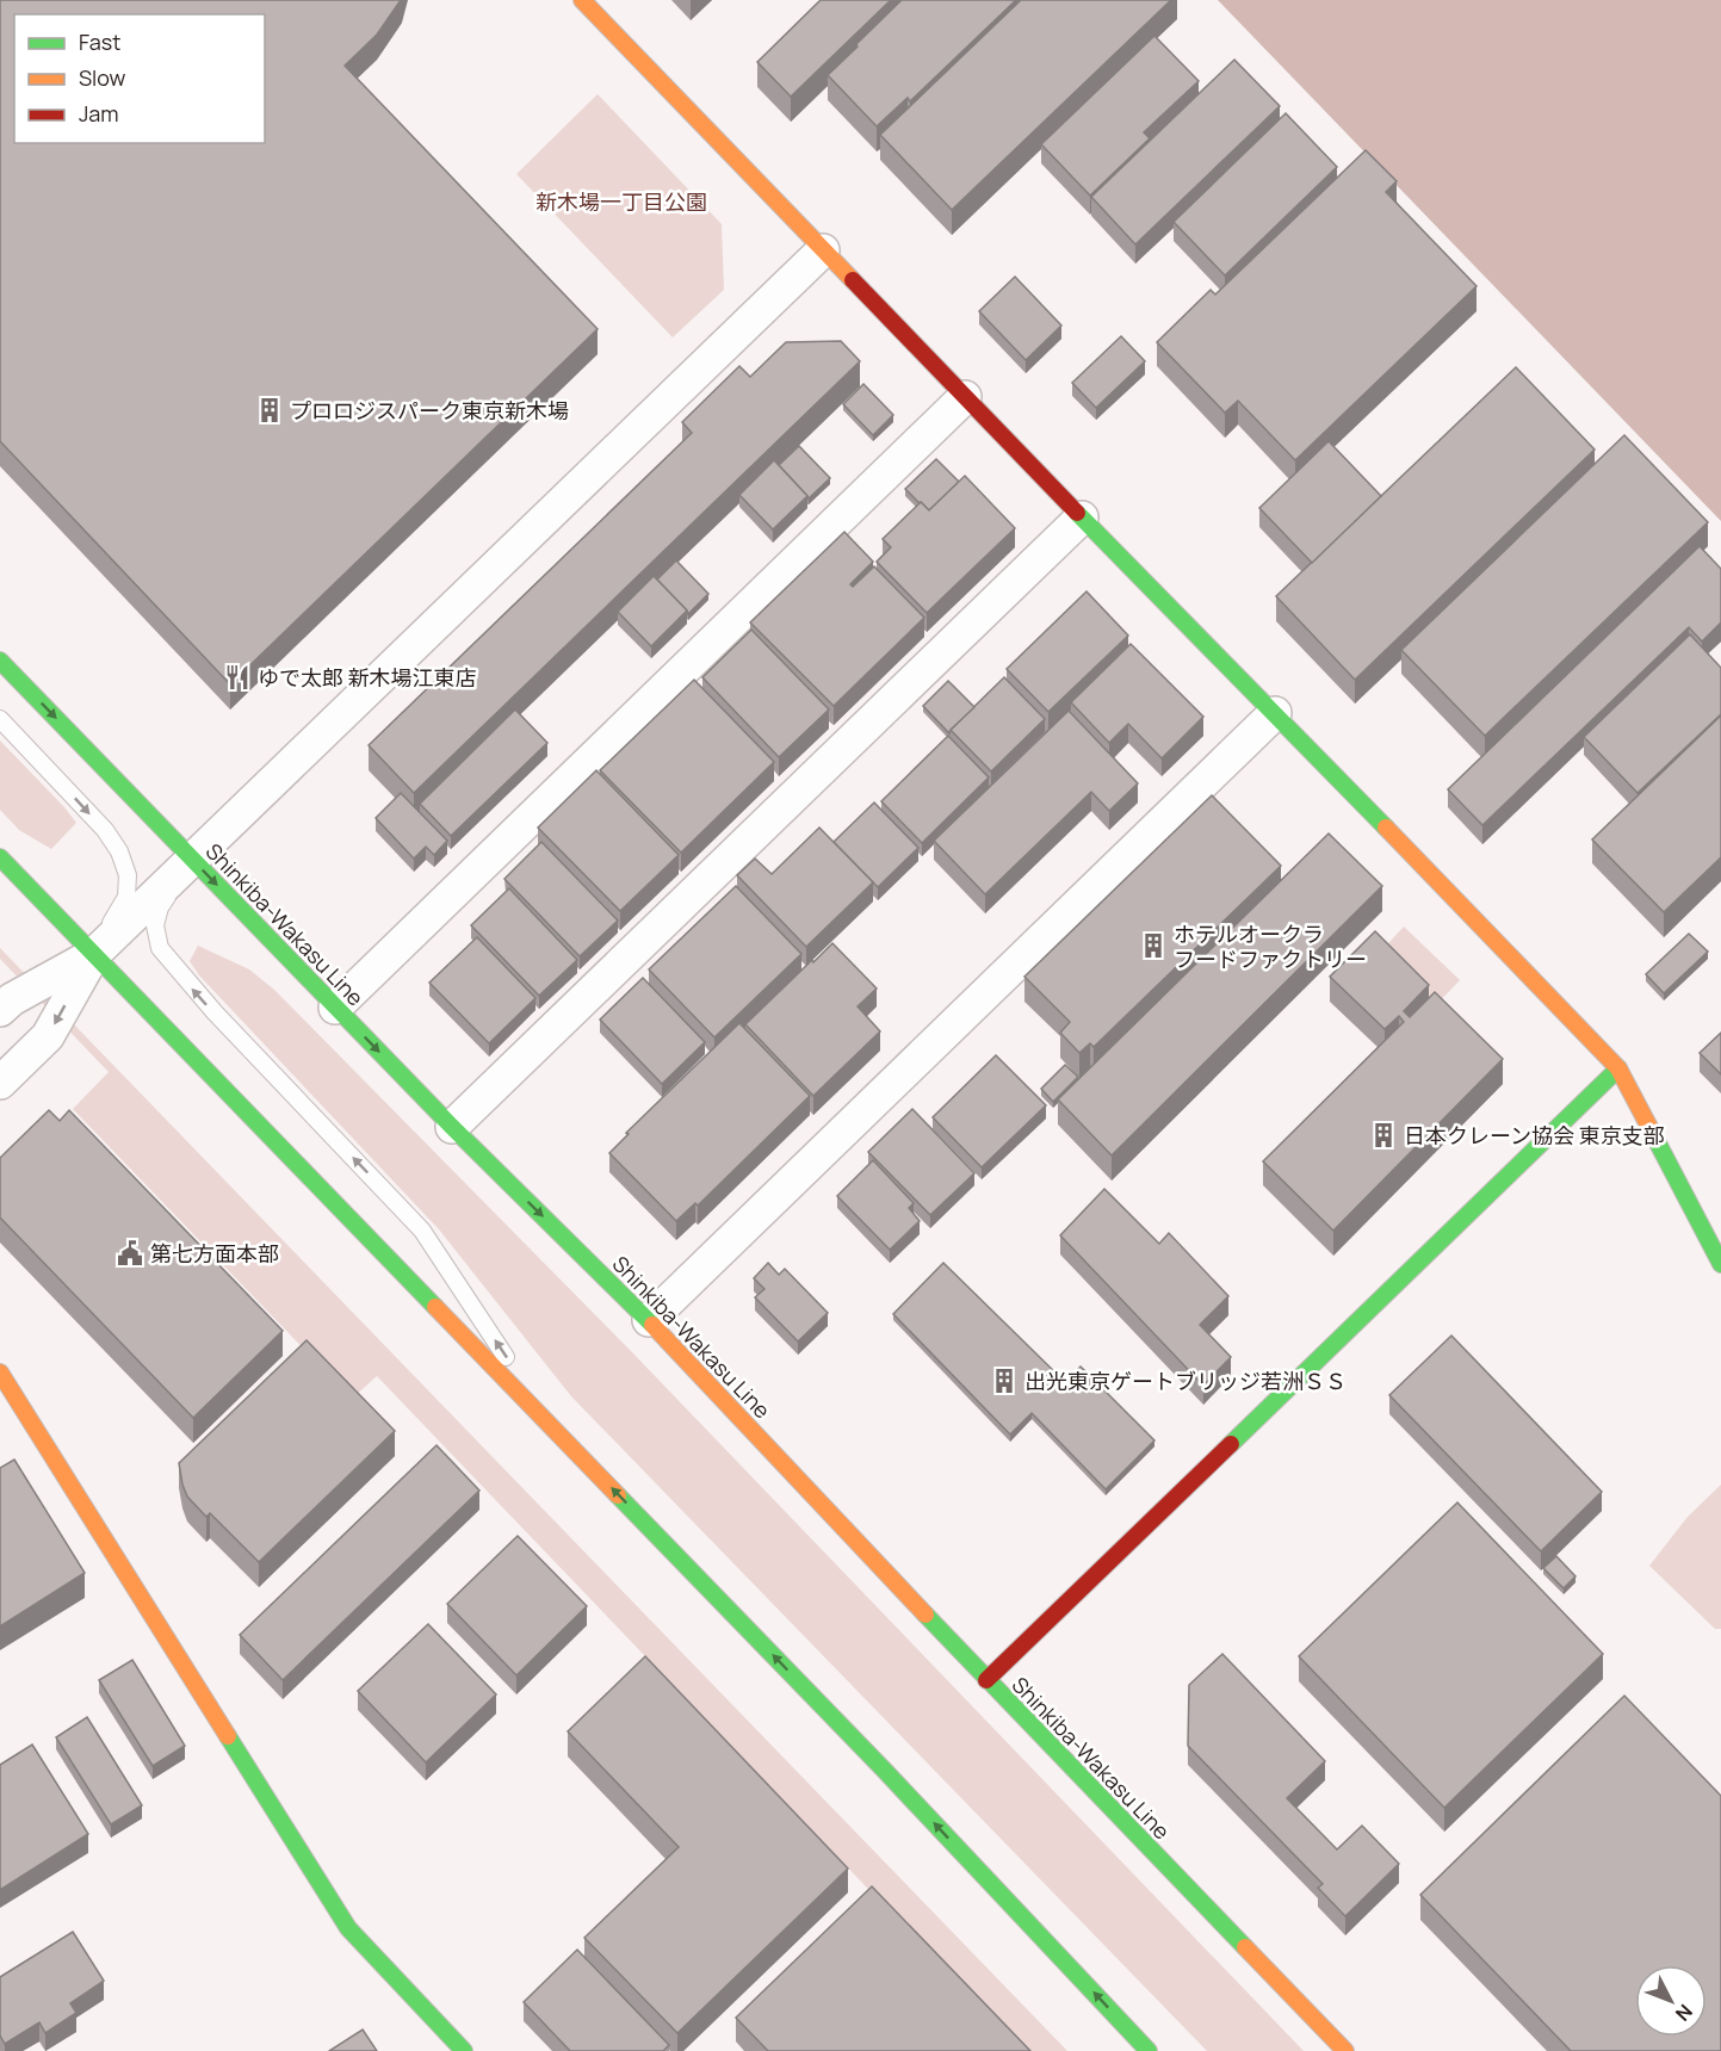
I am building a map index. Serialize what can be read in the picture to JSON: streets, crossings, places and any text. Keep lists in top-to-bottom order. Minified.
{"streets":{"street":["Shinkiba-Wakasu Line"]},"parks":["新木場一丁目公園"],"places":{"building":["プロロジスパーク東京新木場","ホテルオークラ フードファクトリー","日本クレーン協会 東京支部","出光東京ゲートブリッジ若洲ＳＳ"],"restaurant":["ゆで太郎 新木場江東店"],"public building":["第七方面本部"]},"legend":["Fast","Slow","Jam"],"north":"bottom right"}
